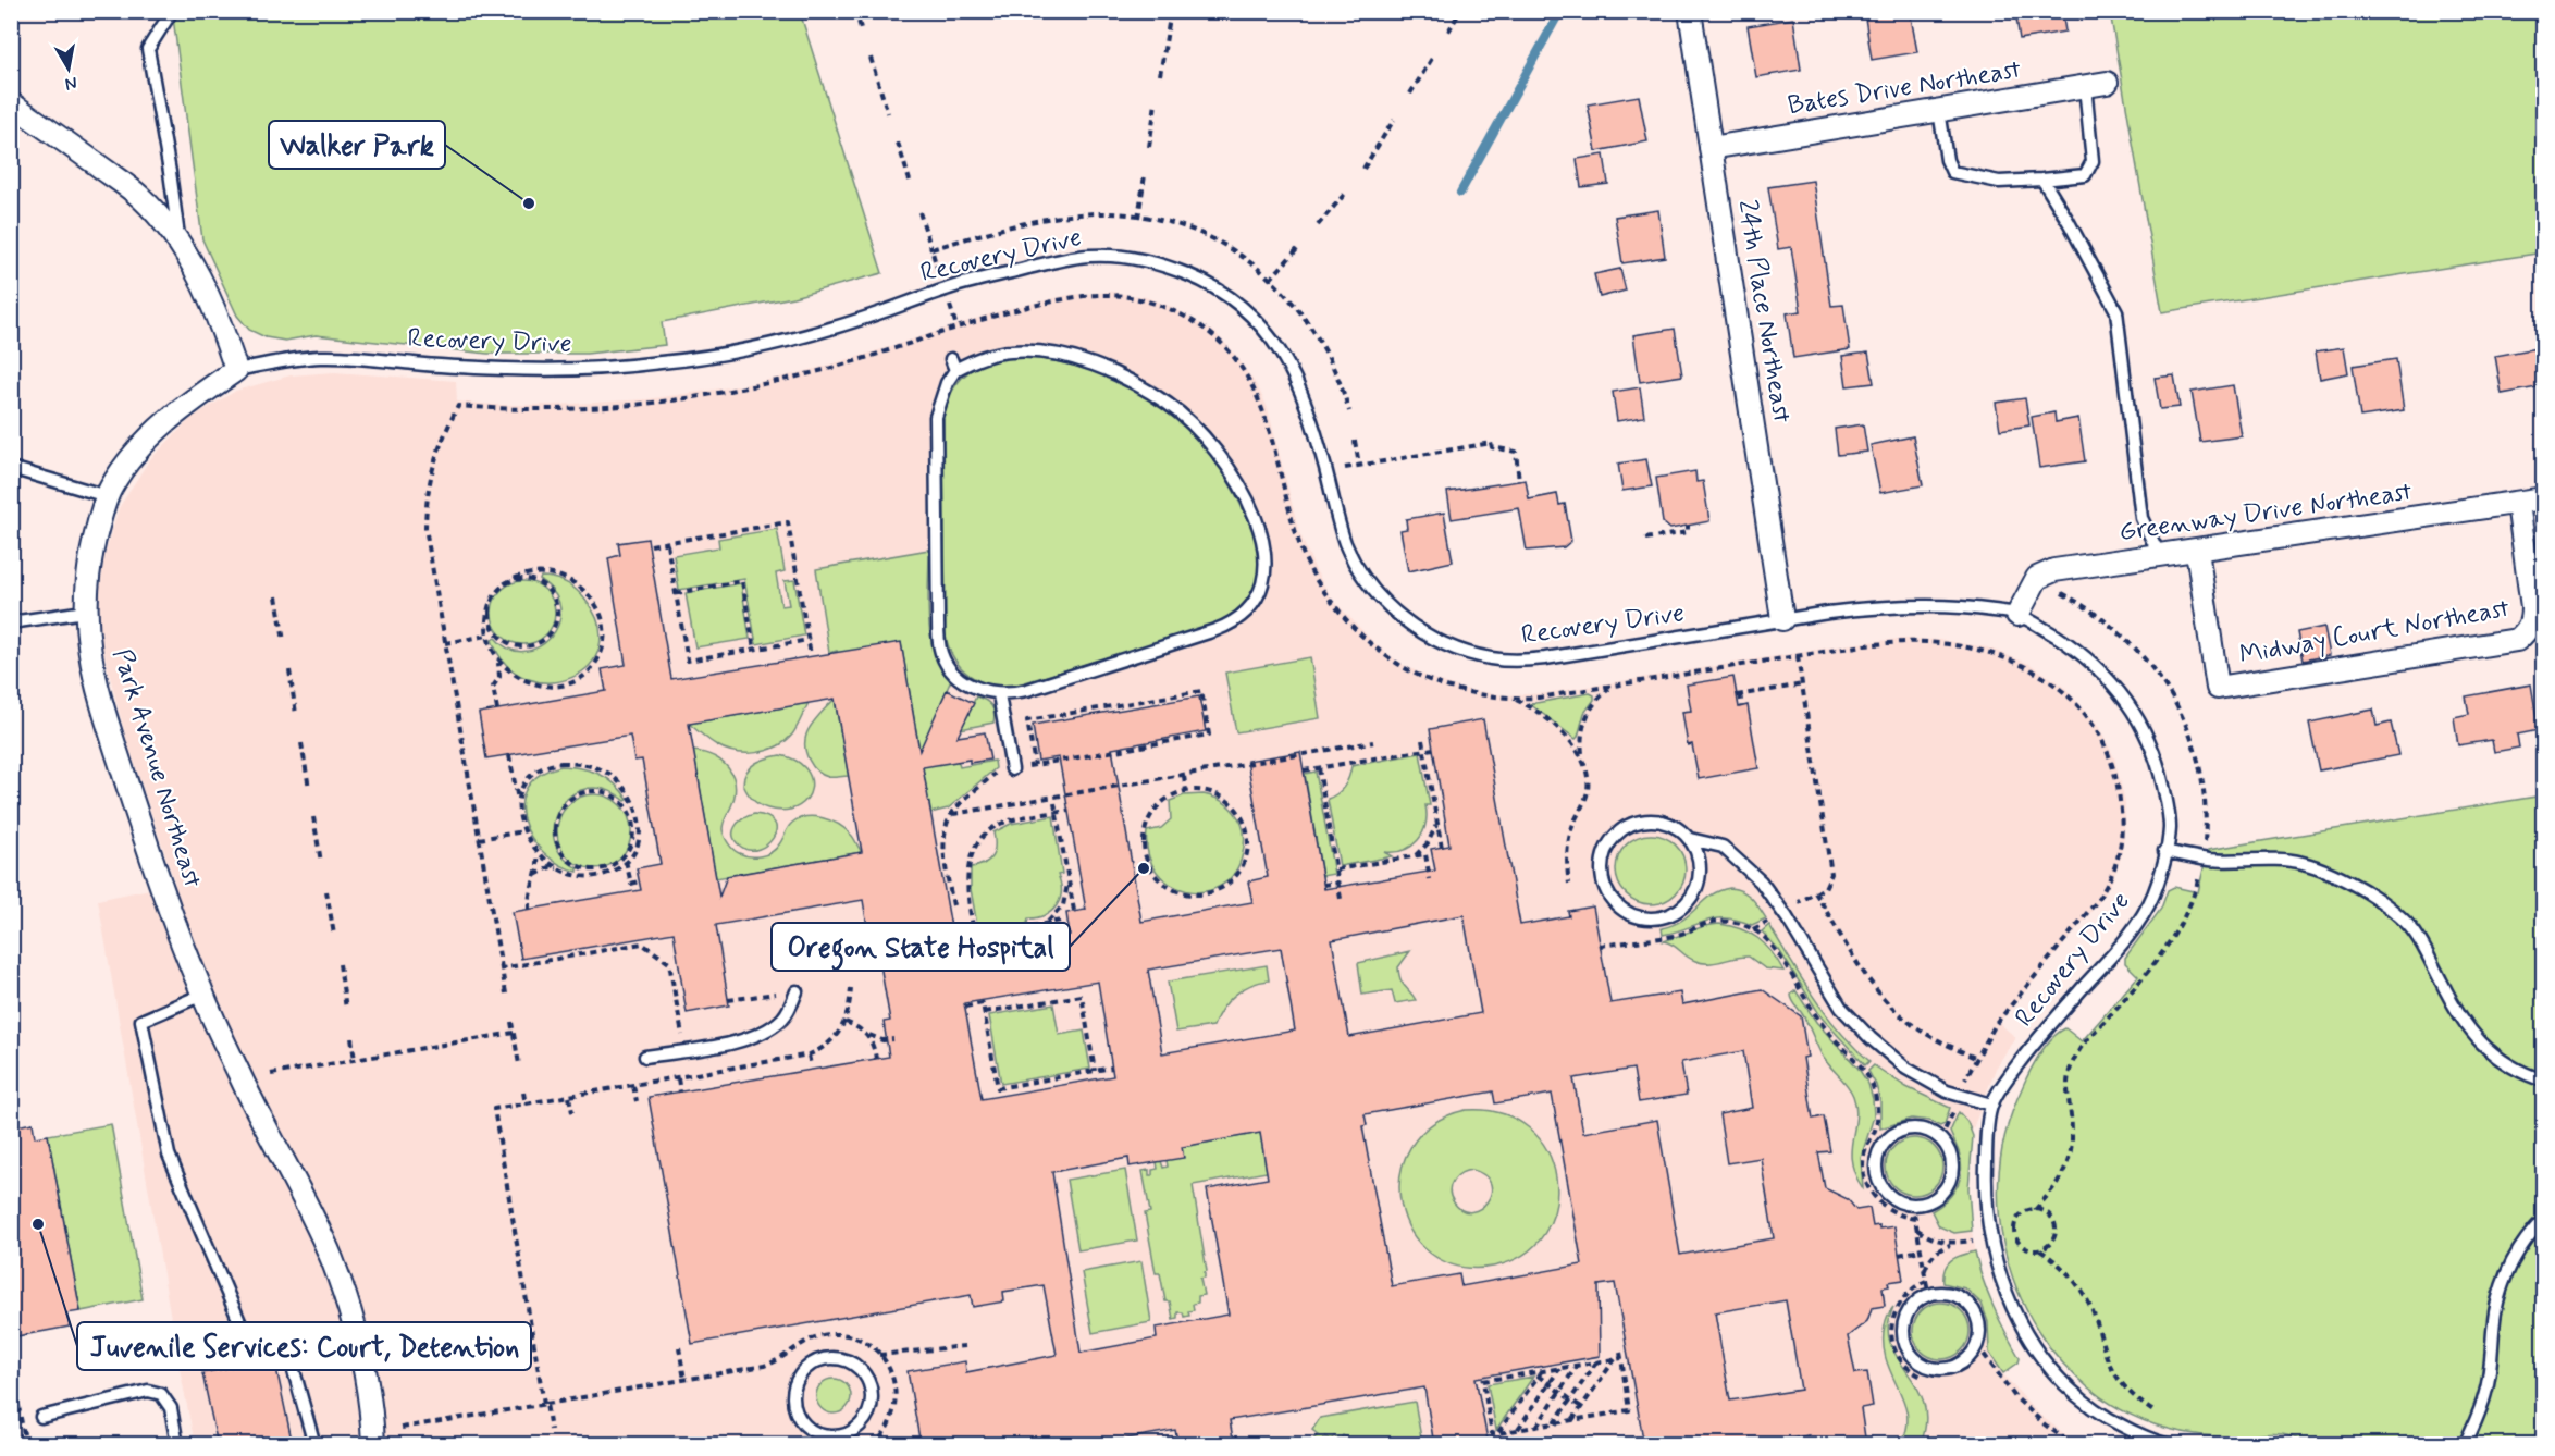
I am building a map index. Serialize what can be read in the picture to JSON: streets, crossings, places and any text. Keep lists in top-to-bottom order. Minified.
{"streets":{"street":["Bates Drive Northeast","24th Place Northeast","Greenway Drive Northeast","Midway Court Northeast","Park Avenue Northeast"],"lane":["Recovery Drive"]},"crossings":[["Bates Drive Northeast","24th Place Northeast"],["Recovery Drive","24th Place Northeast"],["Recovery Drive","Greenway Drive Northeast"],["Recovery Drive","Park Avenue Northeast"],["Greenway Drive Northeast","Midway Court Northeast"]],"places":["Walker Park","Oregon State Hospital","Juvenile Services: Court, Detention"],"north":"bottom"}
